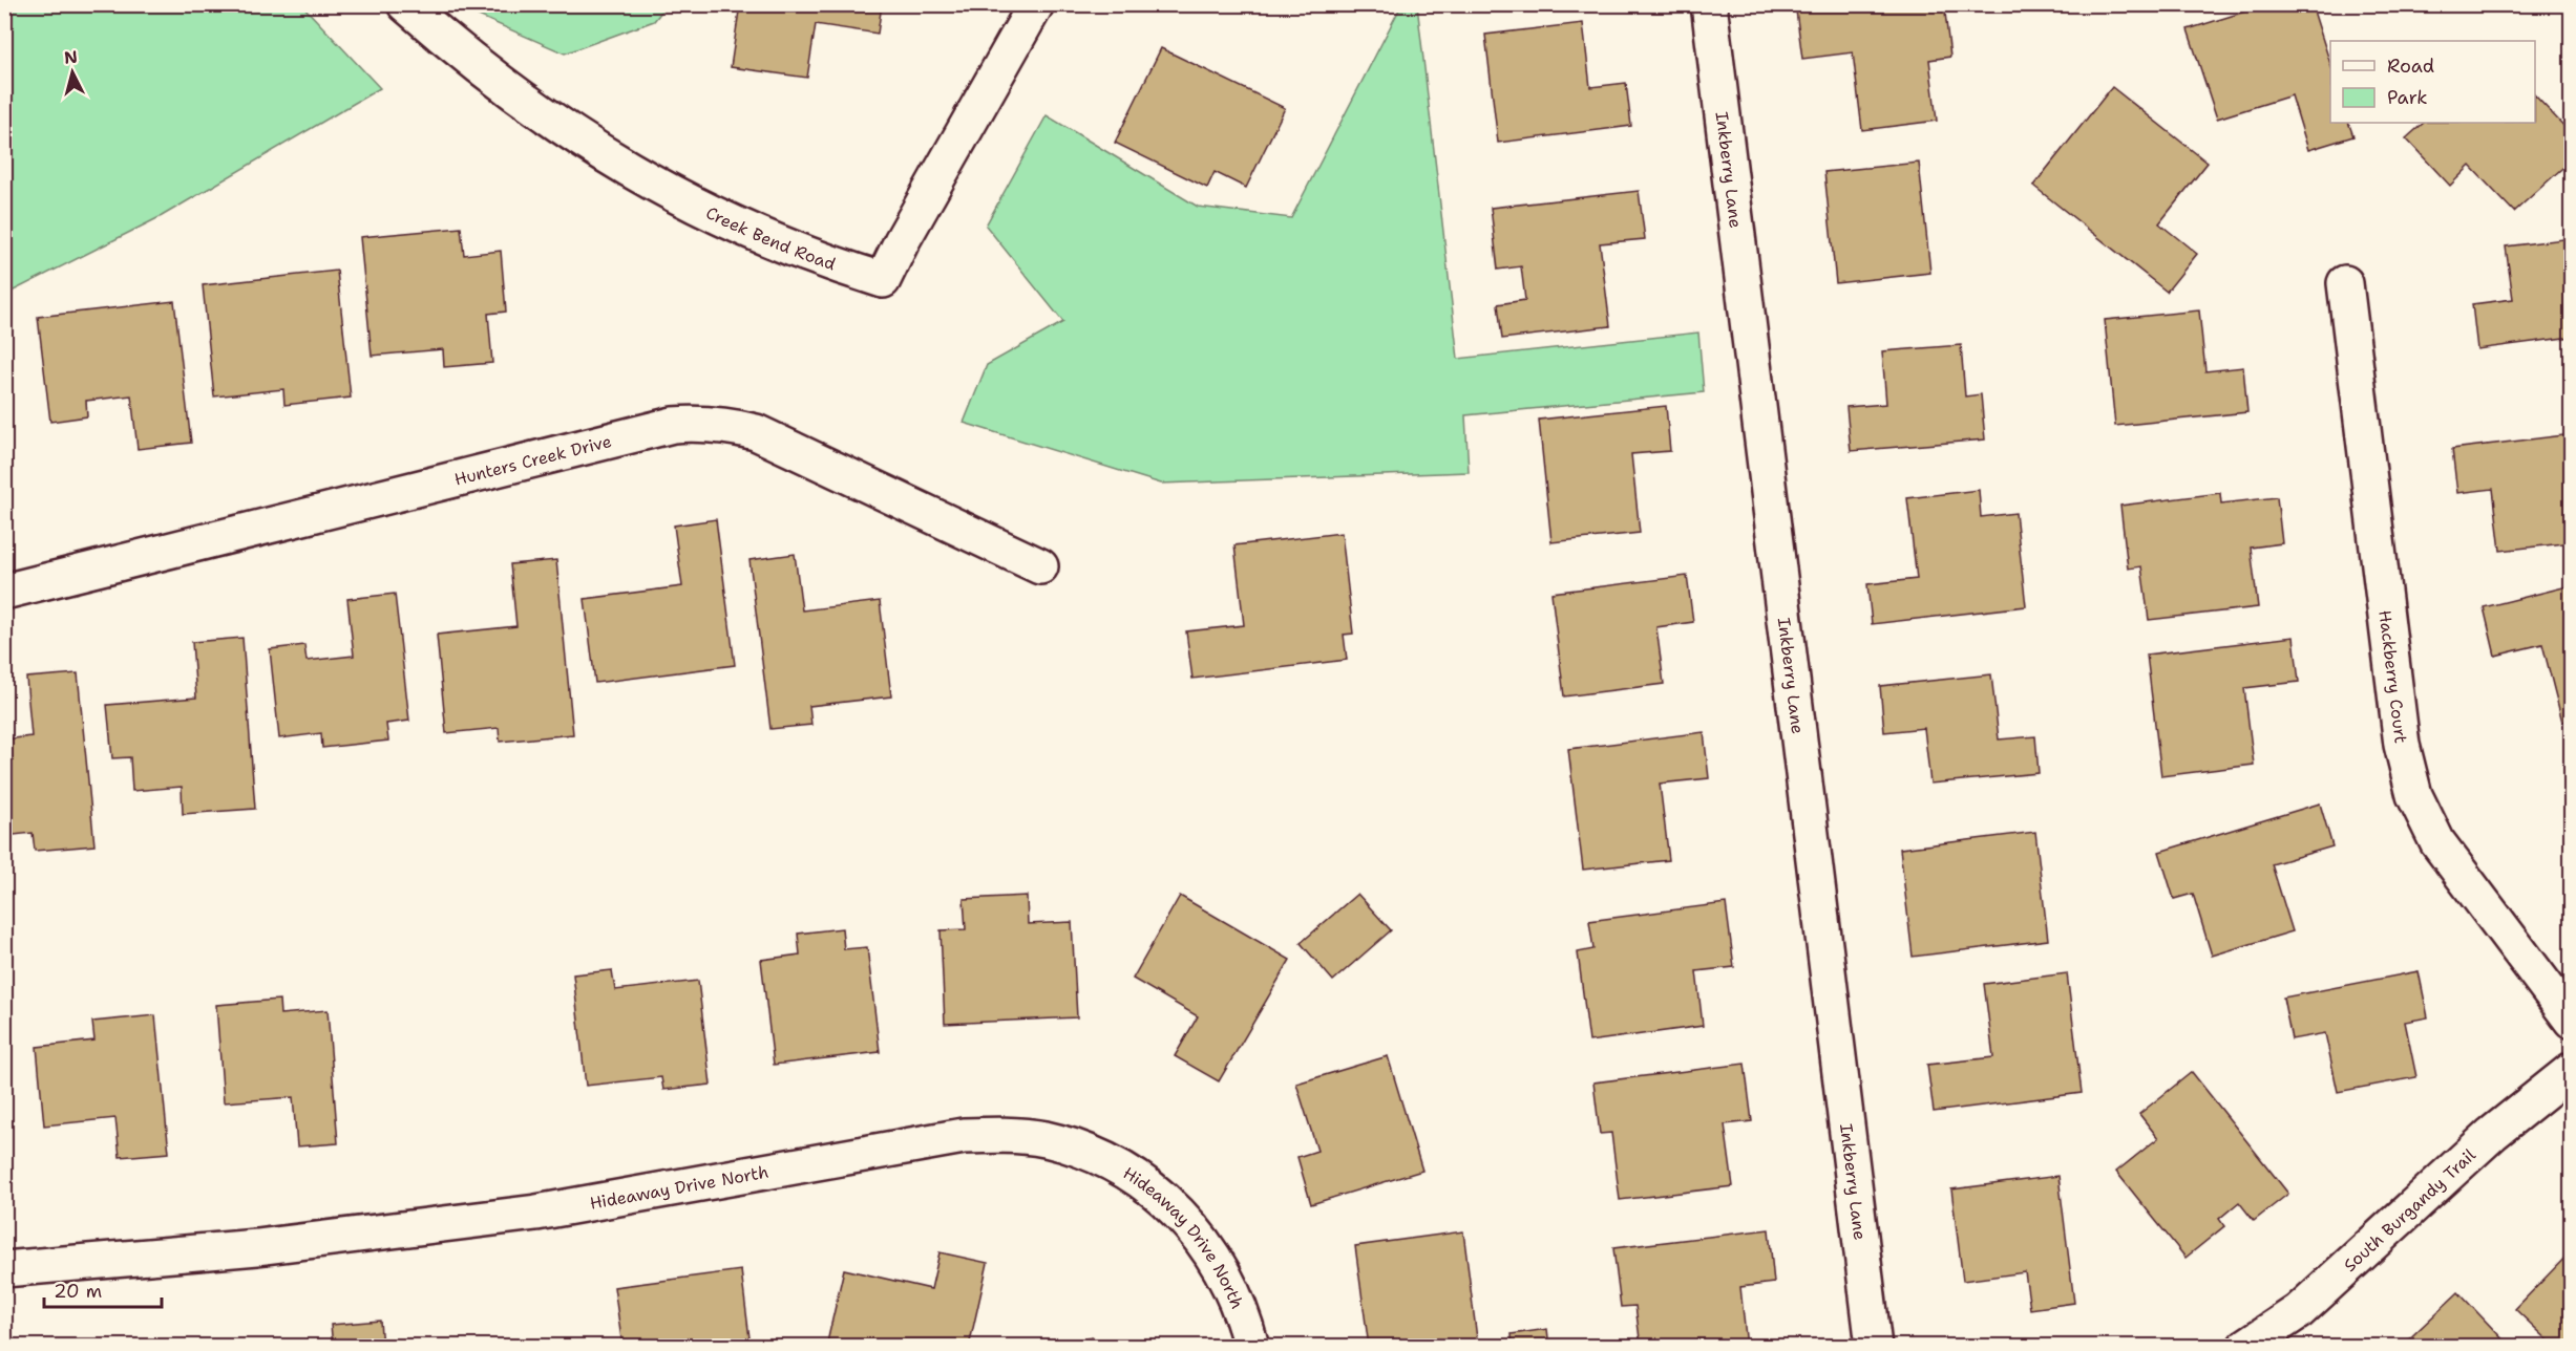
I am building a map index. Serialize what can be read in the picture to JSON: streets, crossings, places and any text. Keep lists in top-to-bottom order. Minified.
{"streets":{"street":["Inkberry Lane","Creek Bend Road","Hunters Creek Drive","Hackberry Court","Hideaway Drive North","South Burgandy Trail"]},"legend":["Road","Park"],"scale_bar":"20 m","north":"top"}
